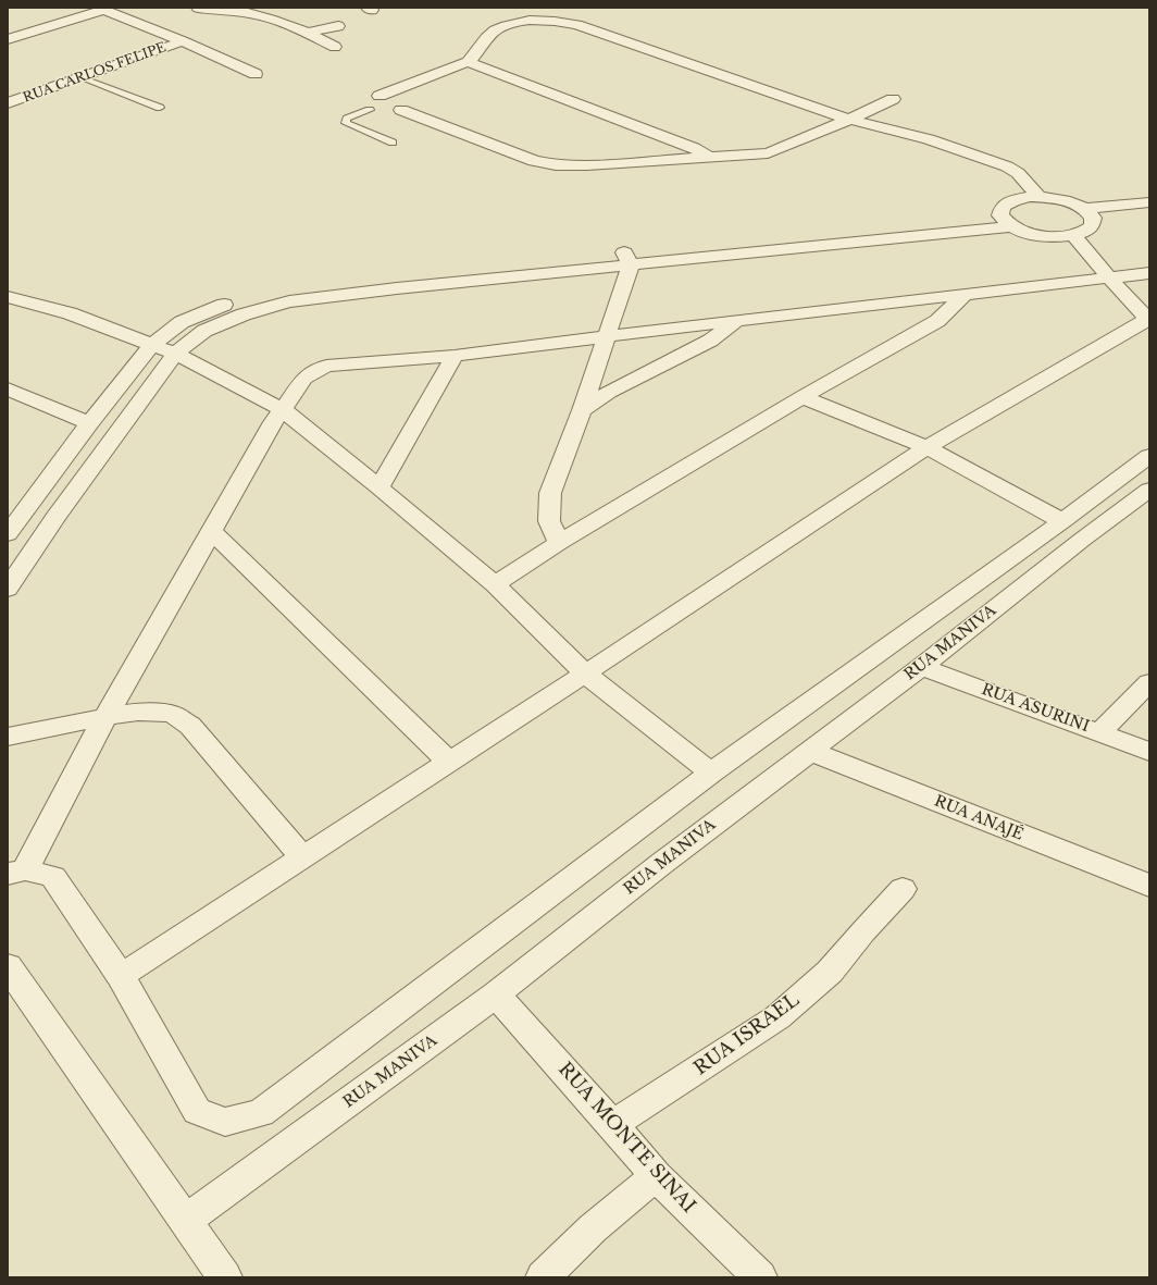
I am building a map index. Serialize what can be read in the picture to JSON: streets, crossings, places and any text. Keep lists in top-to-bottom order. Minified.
{"streets":{"street":["RUA CARLOS FELIPE","RUA MANIVA","RUA ASURINI","RUA ANAJÉ","RUA ISRAEL","RUA MONTE SINAI"]},"crossings":[["RUA MANIVA","RUA ASURINI"],["RUA MANIVA","RUA ANAJÉ"],["RUA MANIVA","RUA MONTE SINAI"],["RUA ISRAEL","RUA MONTE SINAI"]]}
